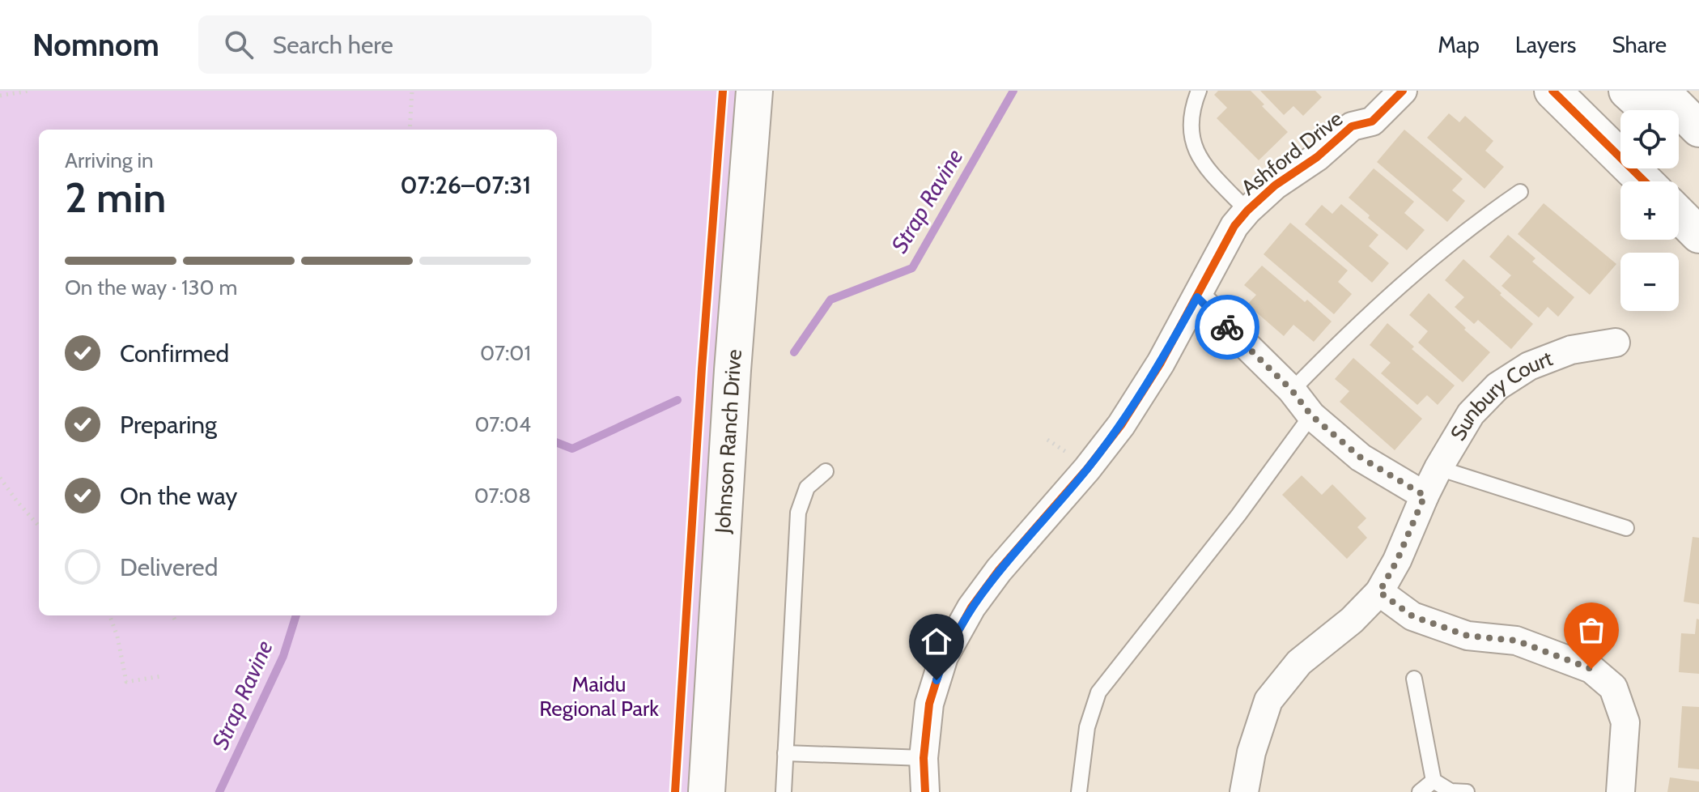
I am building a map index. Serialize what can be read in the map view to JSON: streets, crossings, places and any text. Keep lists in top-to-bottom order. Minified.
{"streets":{"street":["Ashford Drive","Sunbury Court","Johnson Ranch Drive"]},"water":["Strap Ravine"],"parks":["Maidu Regional Park"],"page":{"header":"Nomnom","search":"Search here","nav":["Map","Layers","Share"],"map_buttons":["+","−"],"heading":["2 min","Arriving in","07:26–07:31"],"bar":"On the way · 130 m","list":[["Confirmed","07:01"],["Preparing","07:04"],["On the way","07:08"],"Delivered"]}}
